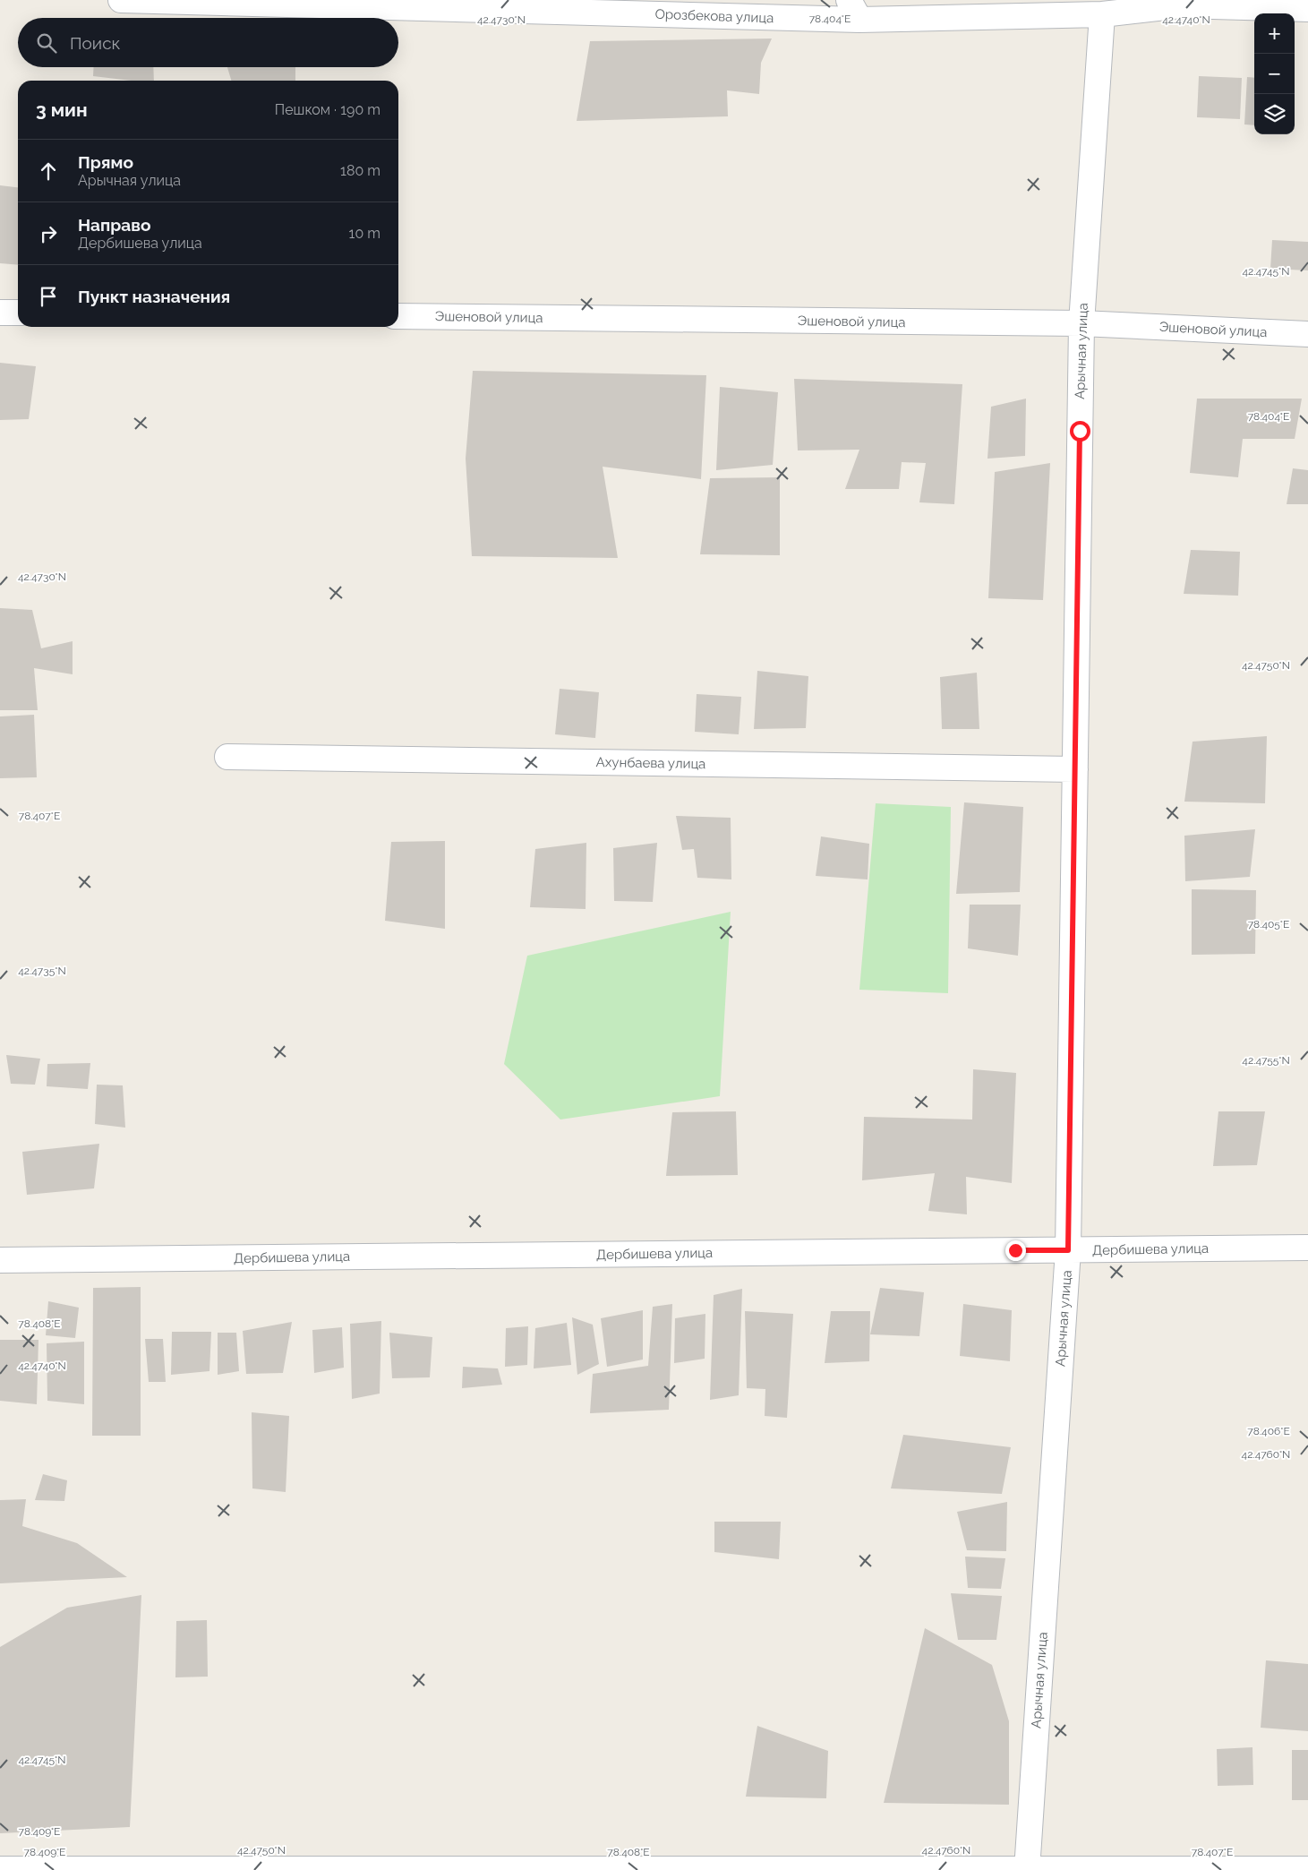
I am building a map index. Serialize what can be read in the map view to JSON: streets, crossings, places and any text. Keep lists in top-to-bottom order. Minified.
{"streets":{"street":["Орозбекова улица","Эшеновой улица","Арычная улица","Ахунбаева улица","Дербишева улица"]},"crossings":[["Орозбекова улица","Арычная улица"],["Эшеновой улица","Арычная улица"],["Арычная улица","Ахунбаева улица"],["Арычная улица","Дербишева улица"]],"page":{"map_buttons":["+","−"],"search":"Поиск","heading":["3 мин","Пешком · 190 m"],"list":[["Прямо","Арычная улица","180 m"],["Направо","Дербишева улица","10 m"],"Пункт назначения"]},"coordinates":["78.404°E","42.4730°N","42.4740°N","42.4745°N","42.4750°N","78.407°E","78.405°E","42.4735°N","42.4755°N","78.408°E","78.406°E","42.4760°N","78.409°E"]}
